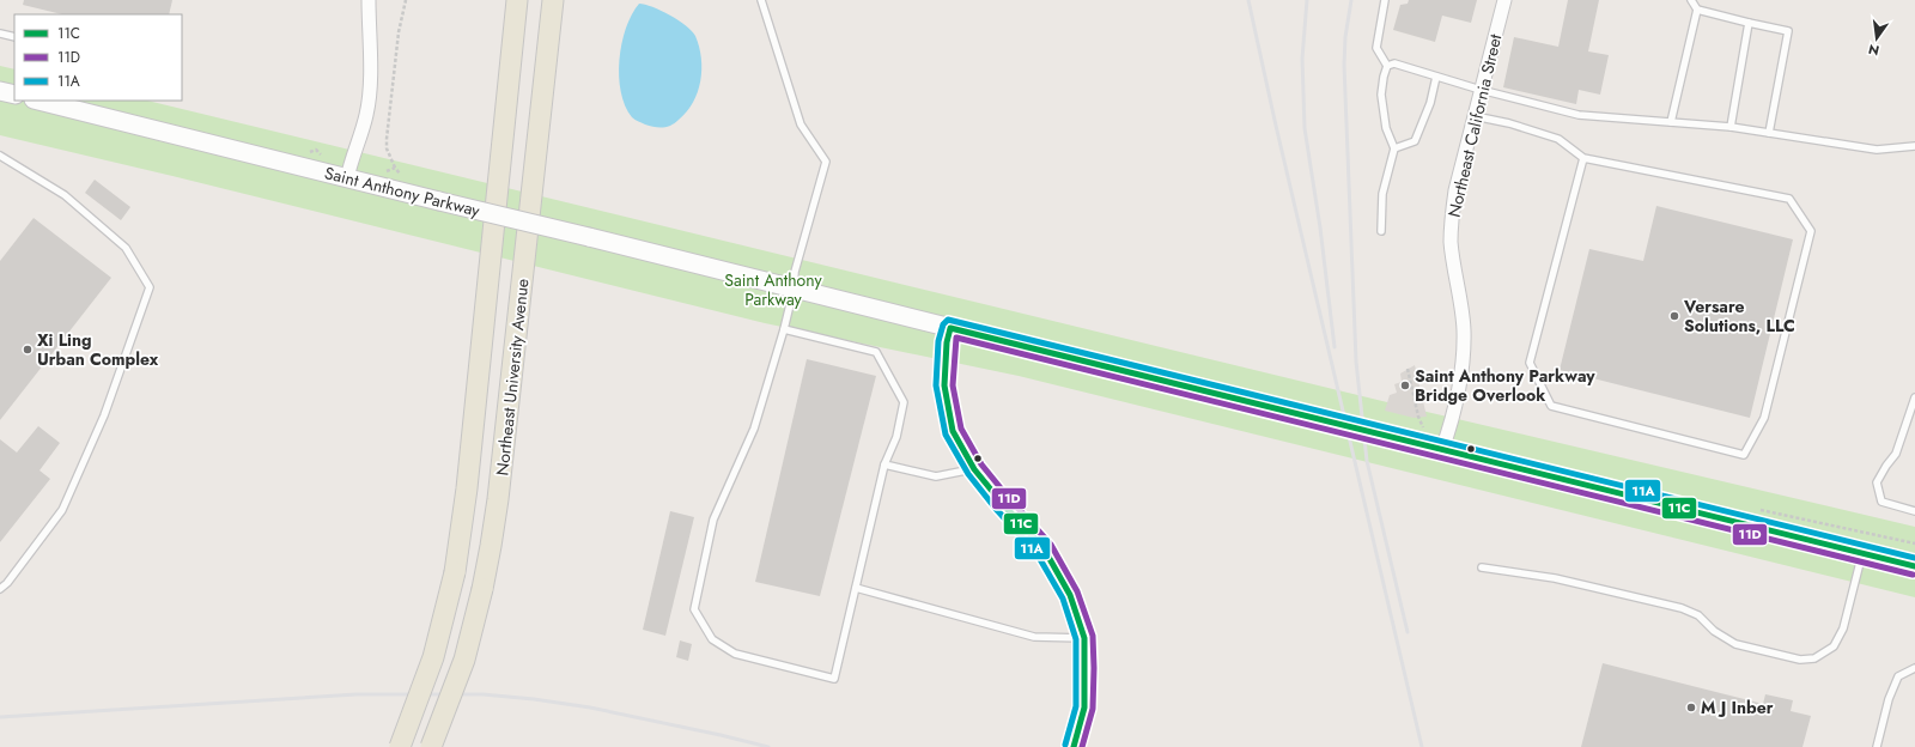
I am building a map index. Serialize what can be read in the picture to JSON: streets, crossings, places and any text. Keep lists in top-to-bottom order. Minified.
{"streets":{"main road":["Northeast University Avenue"],"street":["Northeast California Street","Saint Anthony Parkway"]},"crossings":[["Northeast California Street","Saint Anthony Parkway"]],"parks":["Saint Anthony Parkway"],"places":["Versare Solutions, LLC","Xi Ling Urban Complex","Saint Anthony Parkway Bridge Overlook","M J Inber"],"lines":["transit line 11A","transit line 11C","transit line 11D"],"legend":["11C","11D","11A"],"north":"bottom"}
